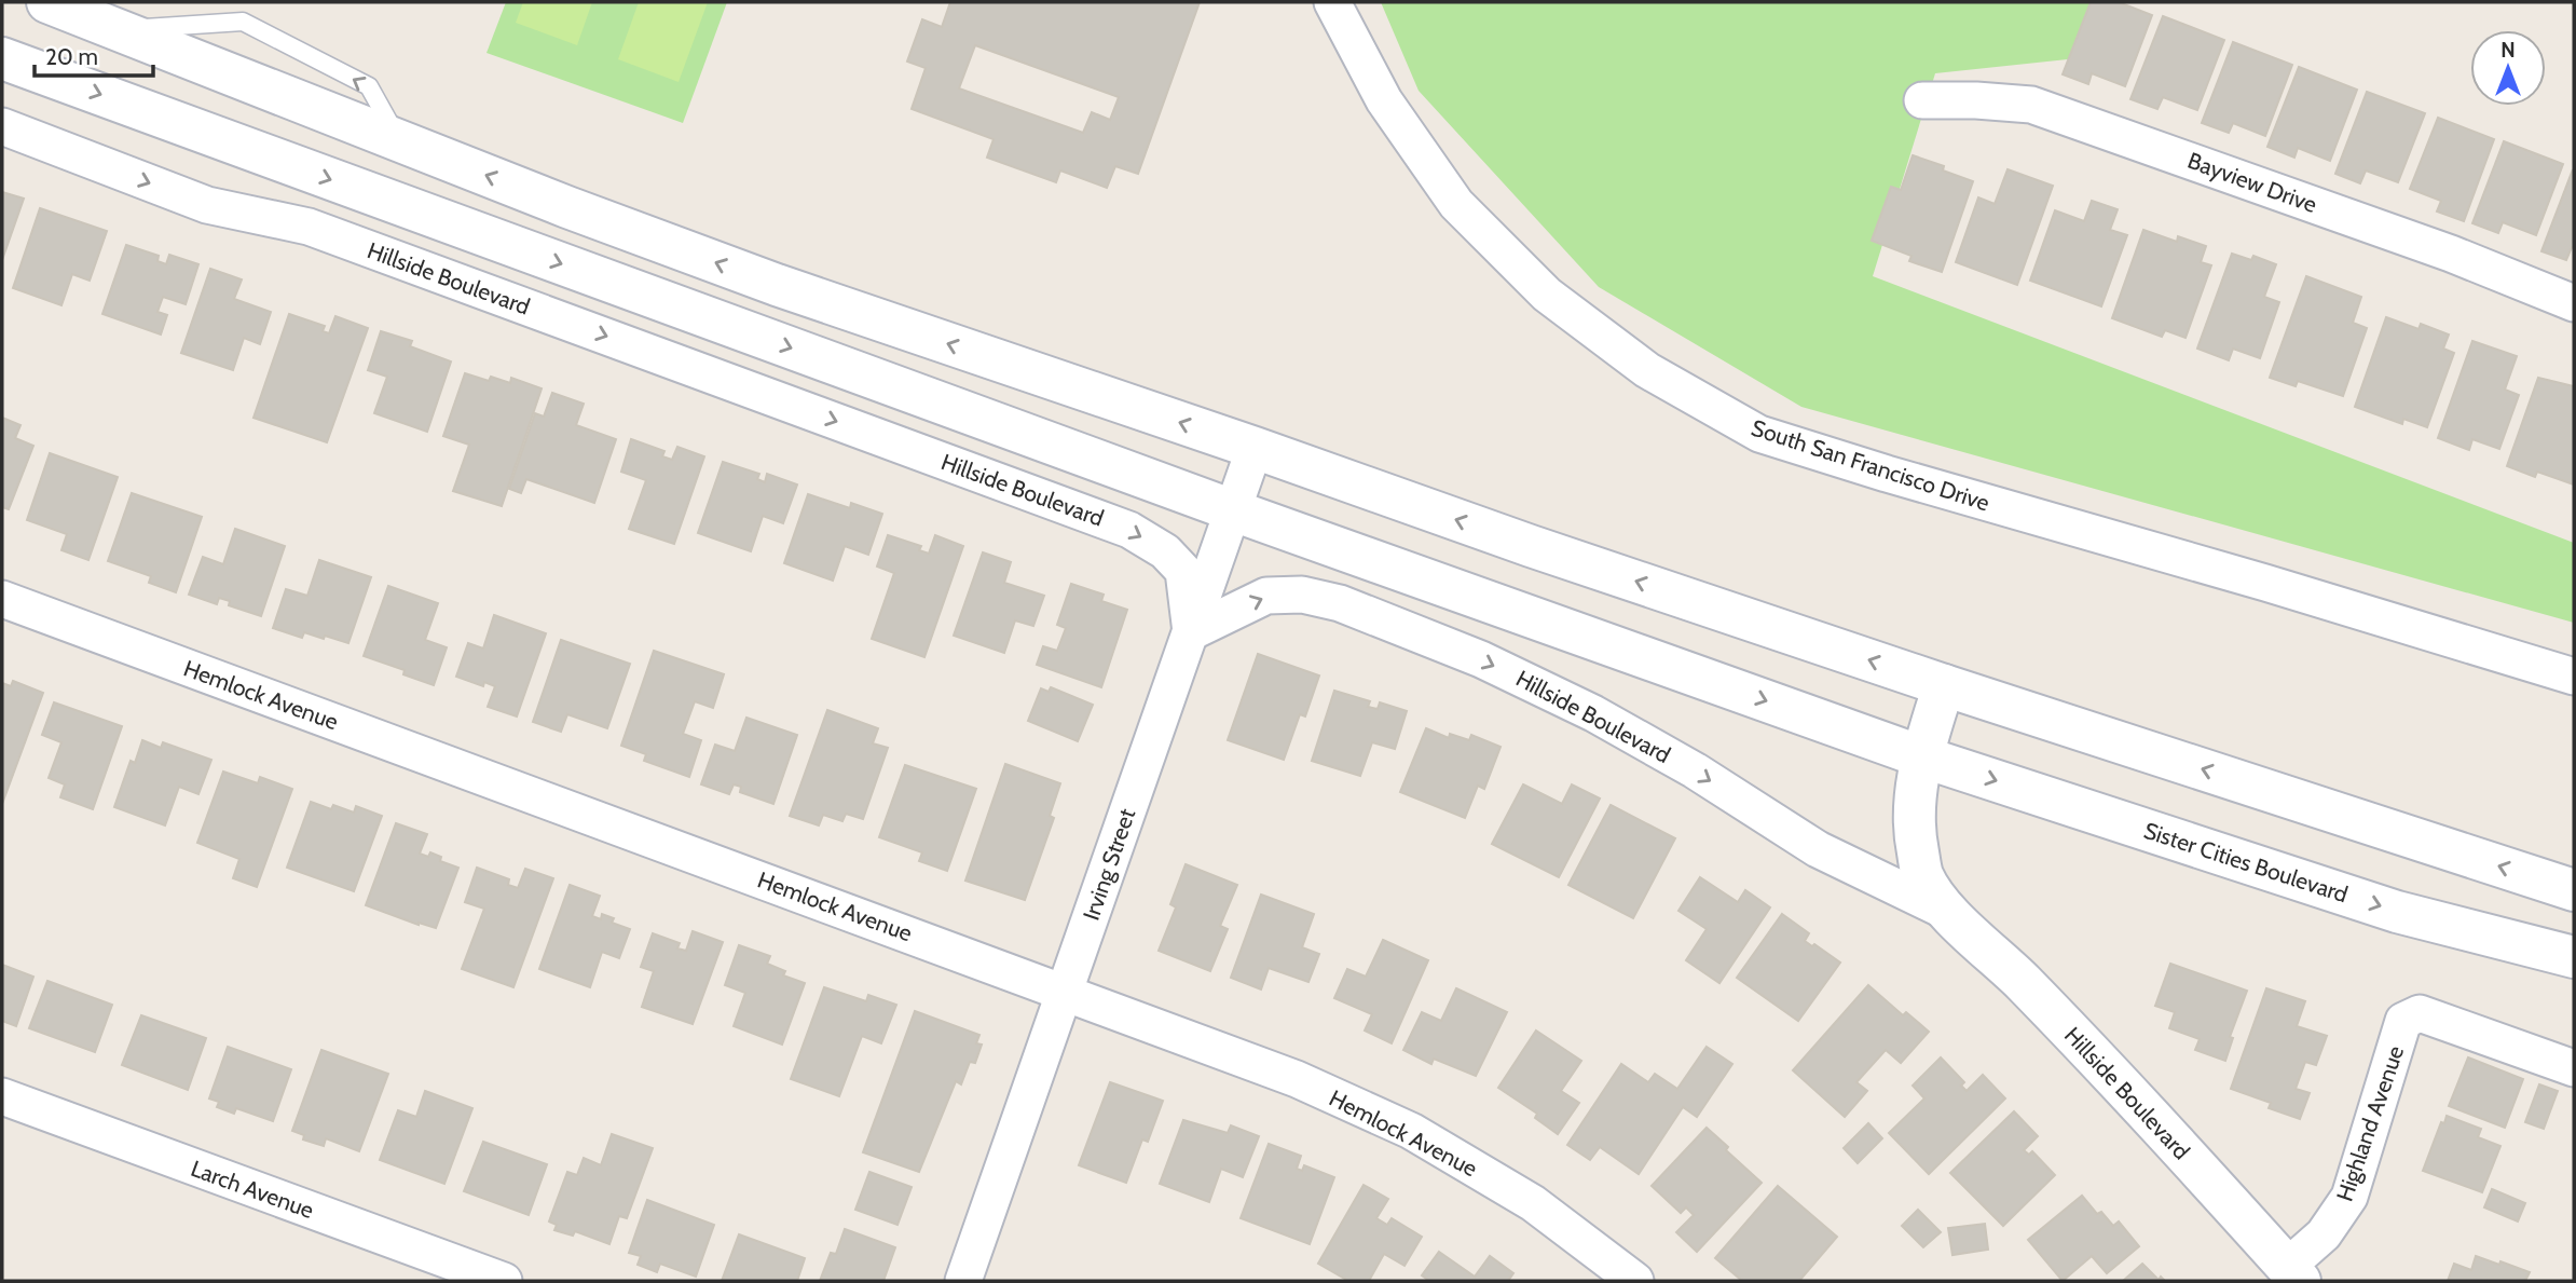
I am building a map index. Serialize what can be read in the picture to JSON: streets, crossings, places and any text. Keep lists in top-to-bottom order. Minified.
{"streets":{"main road":["Hillside Boulevard","Sister Cities Boulevard"],"street":["Bayview Drive","South San Francisco Drive","Hemlock Avenue","Irving Street","Highland Avenue","Larch Avenue"]},"crossings":[["Hillside Boulevard","Sister Cities Boulevard"],["Hillside Boulevard","Irving Street"],["Hillside Boulevard","Highland Avenue"],["Hemlock Avenue","Irving Street"]],"one_way":["Hillside Boulevard"],"scale_bar":"20 m","north":"top"}
